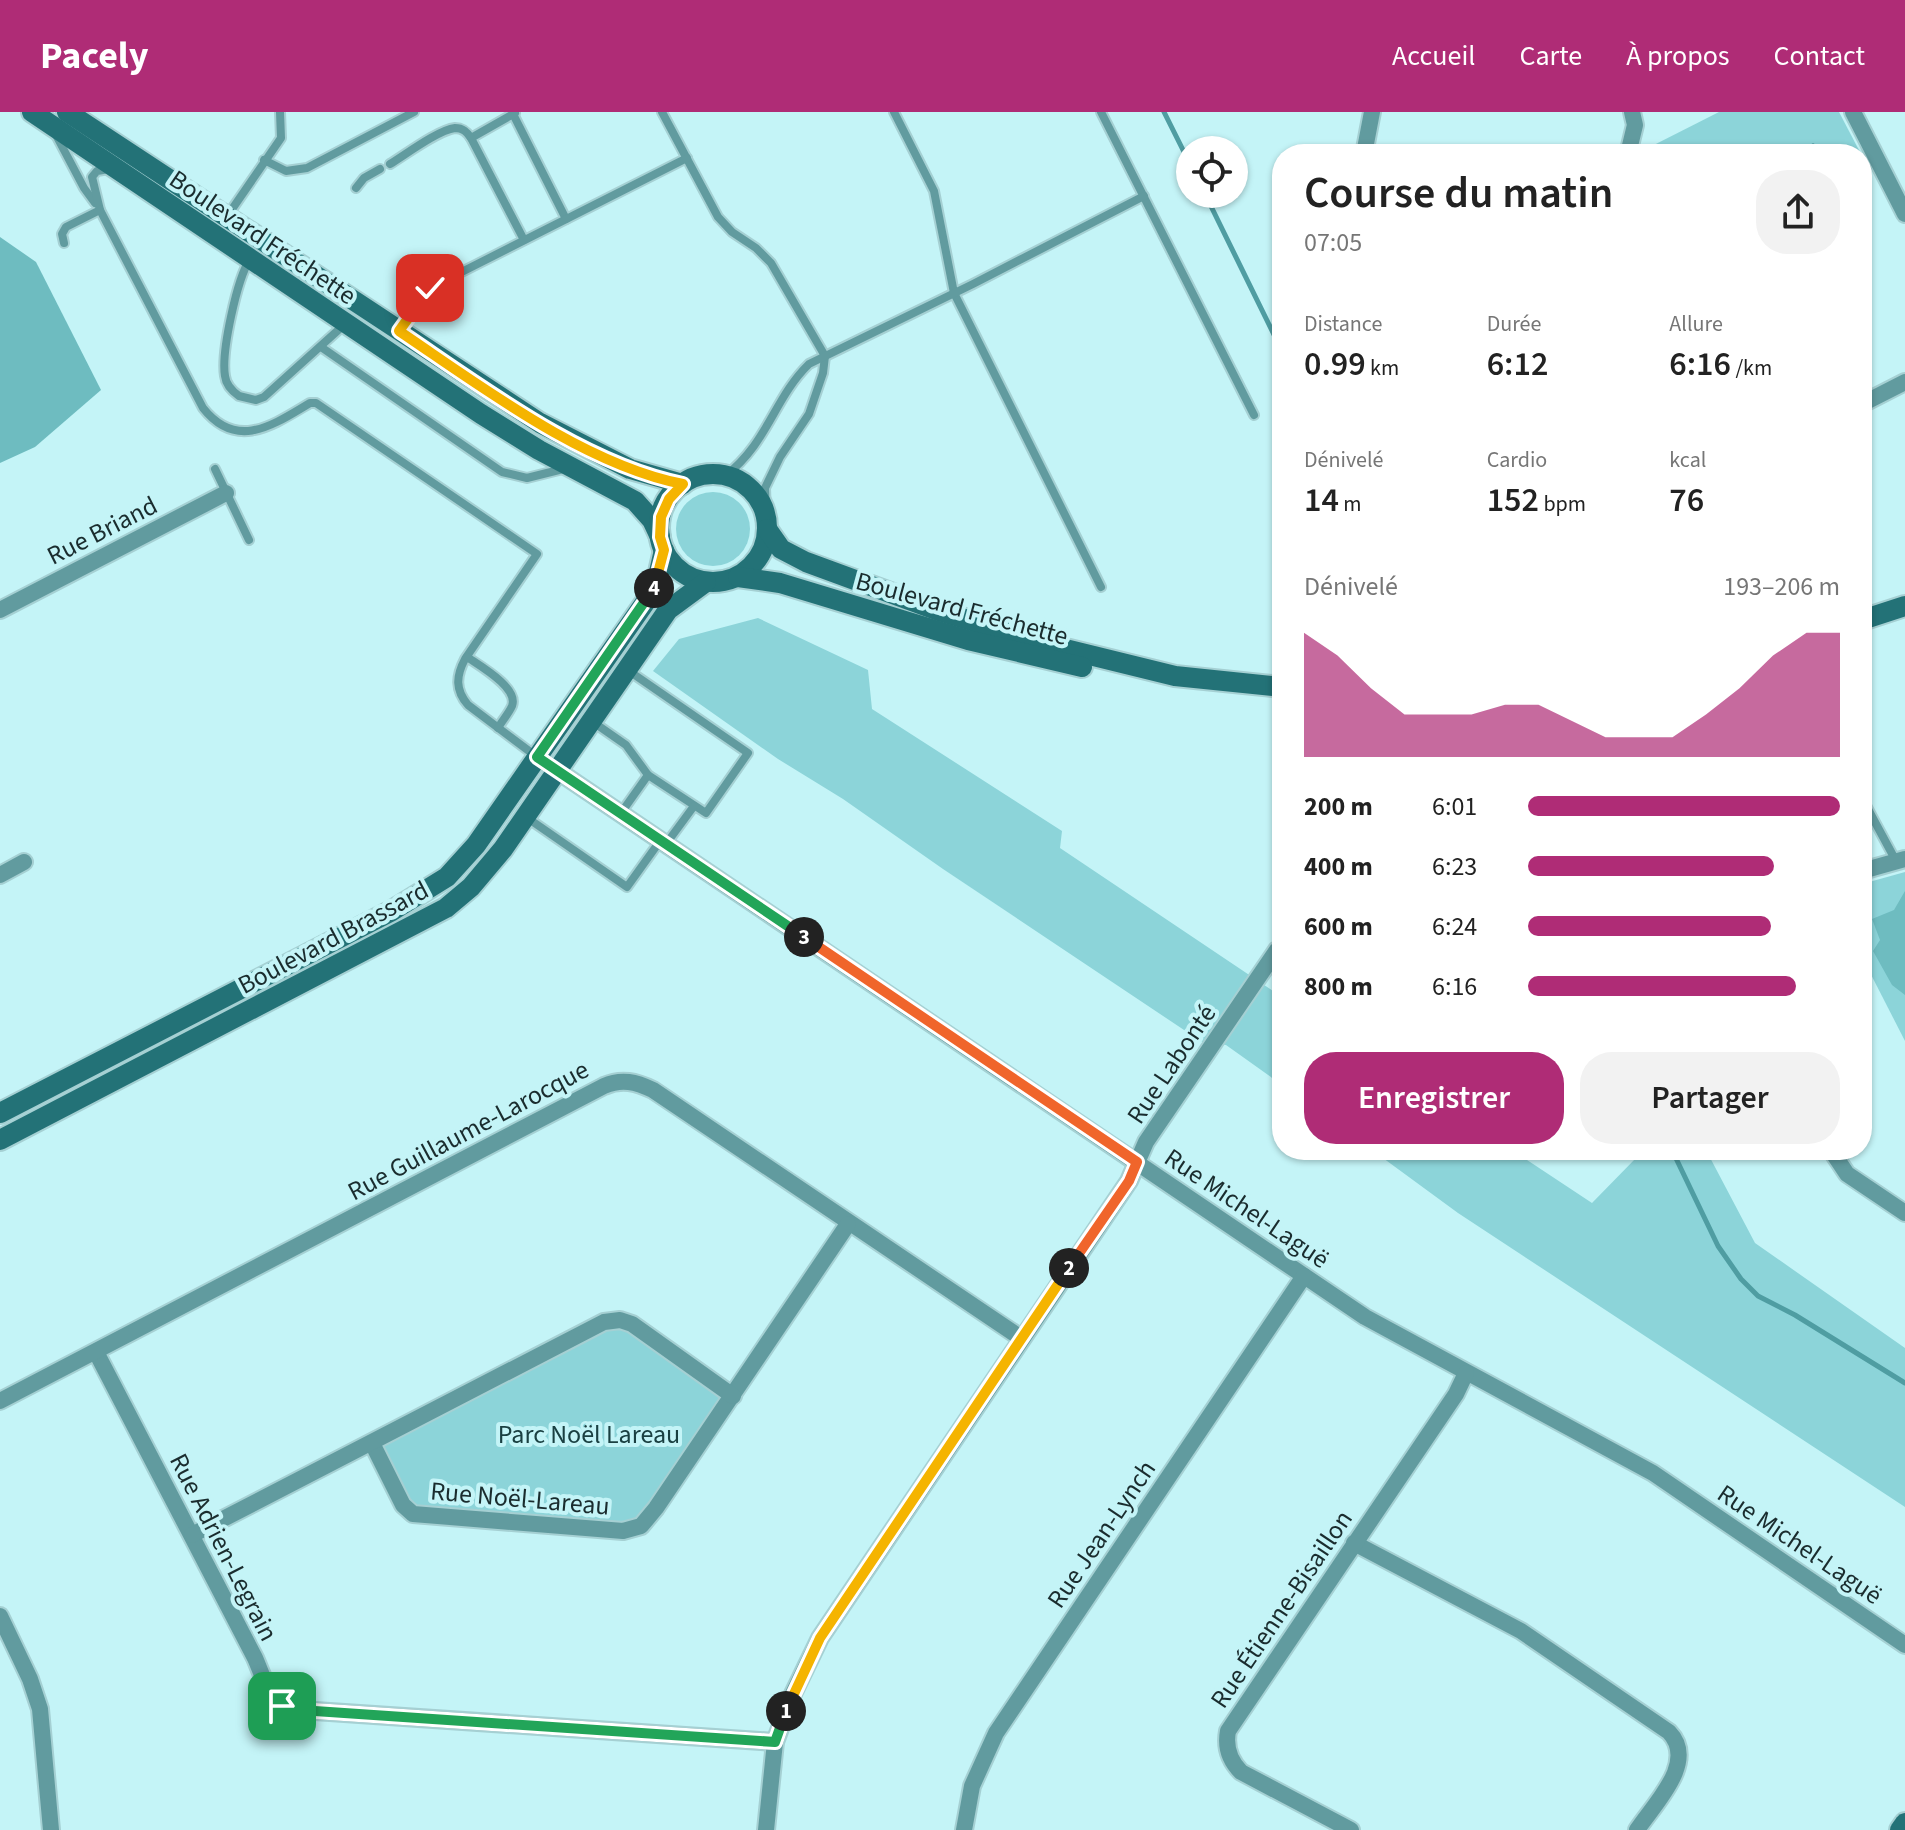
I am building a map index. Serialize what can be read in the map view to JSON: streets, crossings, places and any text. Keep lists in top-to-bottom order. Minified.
{"streets":{"main road":["Boulevard Fréchette","Boulevard Brassard"],"street":["Rue Briand","Rue Labonté","Rue Guillaume-Larocque","Rue Michel-Laguë","Rue Noël-Lareau","Rue Jean-Lynch","Rue Adrien-Legrain","Rue Étienne-Bisaillon"]},"crossings":[["Boulevard Fréchette","Boulevard Brassard"],["Boulevard Brassard","Rue Michel-Laguë"],["Rue Labonté","Rue Guillaume-Larocque"],["Rue Labonté","Rue Michel-Laguë"],["Rue Labonté","Rue Adrien-Legrain"],["Rue Guillaume-Larocque","Rue Noël-Lareau"],["Rue Guillaume-Larocque","Rue Adrien-Legrain"],["Rue Michel-Laguë","Rue Jean-Lynch"],["Rue Michel-Laguë","Rue Étienne-Bisaillon"]],"parks":["Parc Noël Lareau"],"page":{"header":"Pacely","nav":["Accueil","Carte","À propos","Contact"],"heading":["Course du matin","07:05"],"stats":[["Distance","0.99 km"],["Durée","6:12"],["Allure","6:16 /km"],["Dénivelé","14 m"],["Cardio","152 bpm"],["kcal","76"]],"chart":["Dénivelé","193–206 m"],"pins":["4","3","2","1"],"list":[{"name":"200 m","note":"6:01"},{"name":"400 m","note":"6:23"},{"name":"600 m","note":"6:24"},{"name":"800 m","note":"6:16"}],"buttons":["Enregistrer","Partager"]}}
